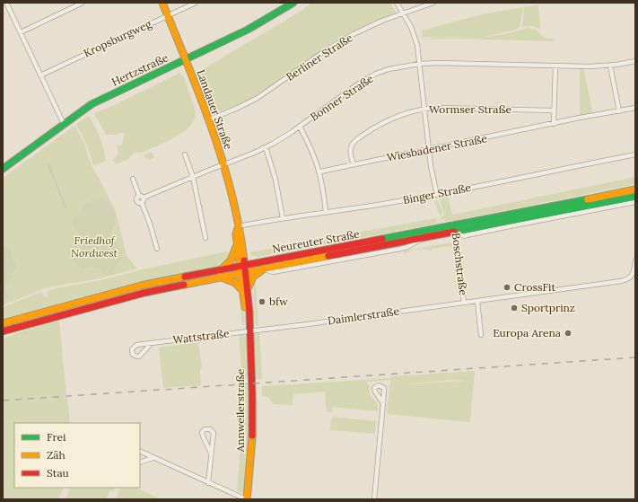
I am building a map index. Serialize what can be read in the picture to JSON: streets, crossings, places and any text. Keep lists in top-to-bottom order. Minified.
{"streets":{"main road":["Hertzstraße","Landauer Straße","Neureuter Straße","Annweilerstraße"],"street":["Kropsburgweg","Berliner Straße","Bonner Straße","Wormser Straße","Wiesbadener Straße","Binger Straße","Boschstraße","Daimlerstraße","Wattstraße"]},"crossings":[["Kropsburgweg","Landauer Straße"],["Berliner Straße","Landauer Straße"],["Hertzstraße","Landauer Straße"],["Bonner Straße","Landauer Straße"],["Landauer Straße","Binger Straße"],["Landauer Straße","Neureuter Straße"],["Landauer Straße","Annweilerstraße"],["Wormser Straße","Wiesbadener Straße"],["Neureuter Straße","Boschstraße"],["Neureuter Straße","Annweilerstraße"],["Boschstraße","Daimlerstraße"],["Daimlerstraße","Wattstraße"],["Daimlerstraße","Annweilerstraße"],["Wattstraße","Annweilerstraße"]],"parks":["Friedhof Nordwest"],"places":["CrossFit","bfw","Sportprinz","Europa Arena"],"legend":["Frei","Zäh","Stau"]}
